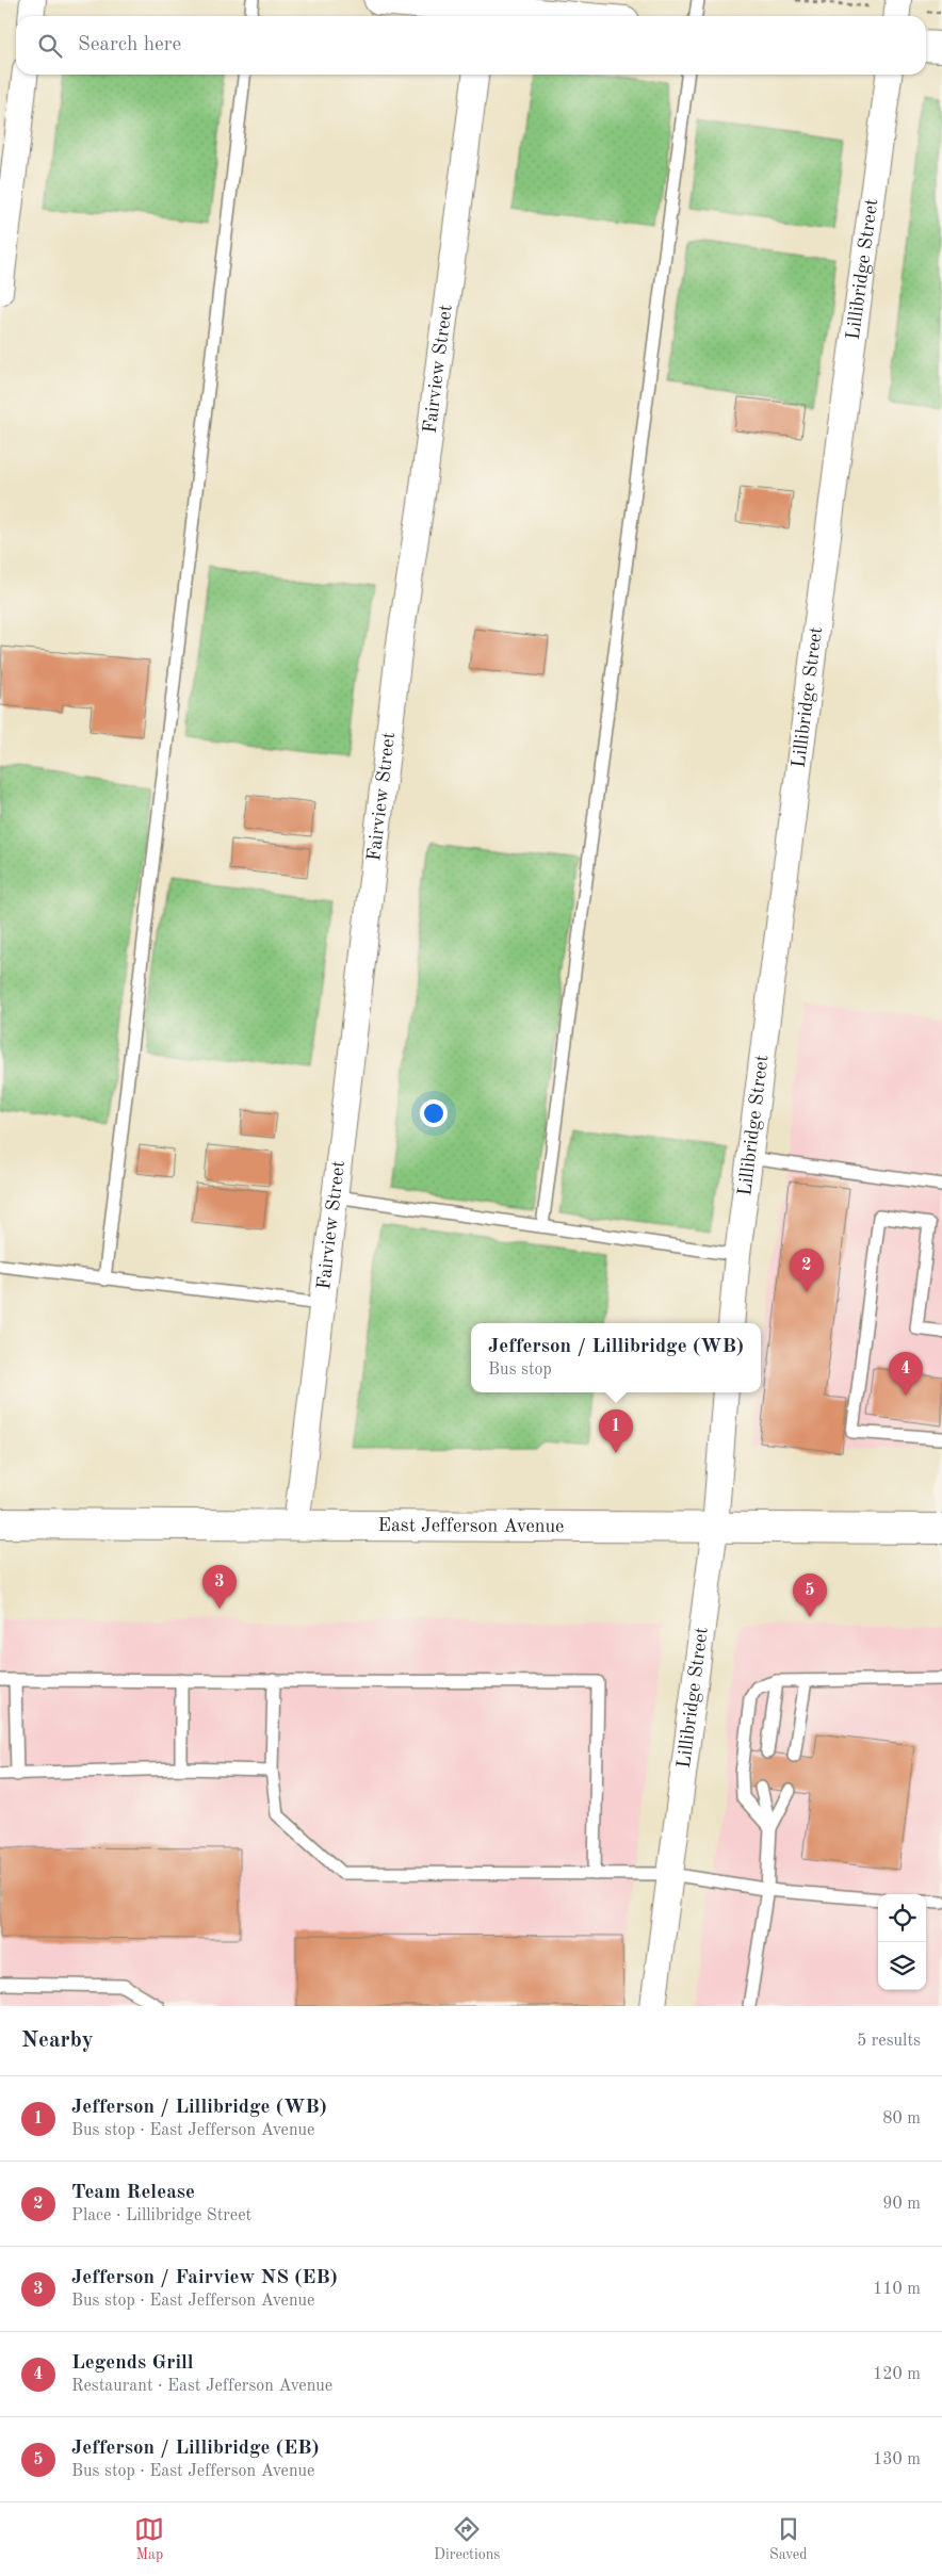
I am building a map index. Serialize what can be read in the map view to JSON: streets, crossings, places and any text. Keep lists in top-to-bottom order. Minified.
{"streets":{"main road":["East Jefferson Avenue"],"street":["Lillibridge Street","Fairview Street"]},"crossings":[["Lillibridge Street","East Jefferson Avenue"],["Fairview Street","East Jefferson Avenue"]],"page":{"search":"Search here","pins":["2","4","1","3","5"],"popup":["Jefferson / Lillibridge (WB)","Bus stop"],"heading":["Nearby","5 results"],"list":[{"mark":"1","name":"Jefferson / Lillibridge (WB)","note":"Bus stop · East Jefferson Avenue","value":"80 m"},{"mark":"2","name":"Team Release","note":"Place · Lillibridge Street","value":"90 m"},{"mark":"3","name":"Jefferson / Fairview NS (EB)","note":"Bus stop · East Jefferson Avenue","value":"110 m"},{"mark":"4","name":"Legends Grill","note":"Restaurant · East Jefferson Avenue","value":"120 m"},{"mark":"5","name":"Jefferson / Lillibridge (EB)","note":"Bus stop · East Jefferson Avenue","value":"130 m"}],"nav":["Map","Directions","Saved"]}}
